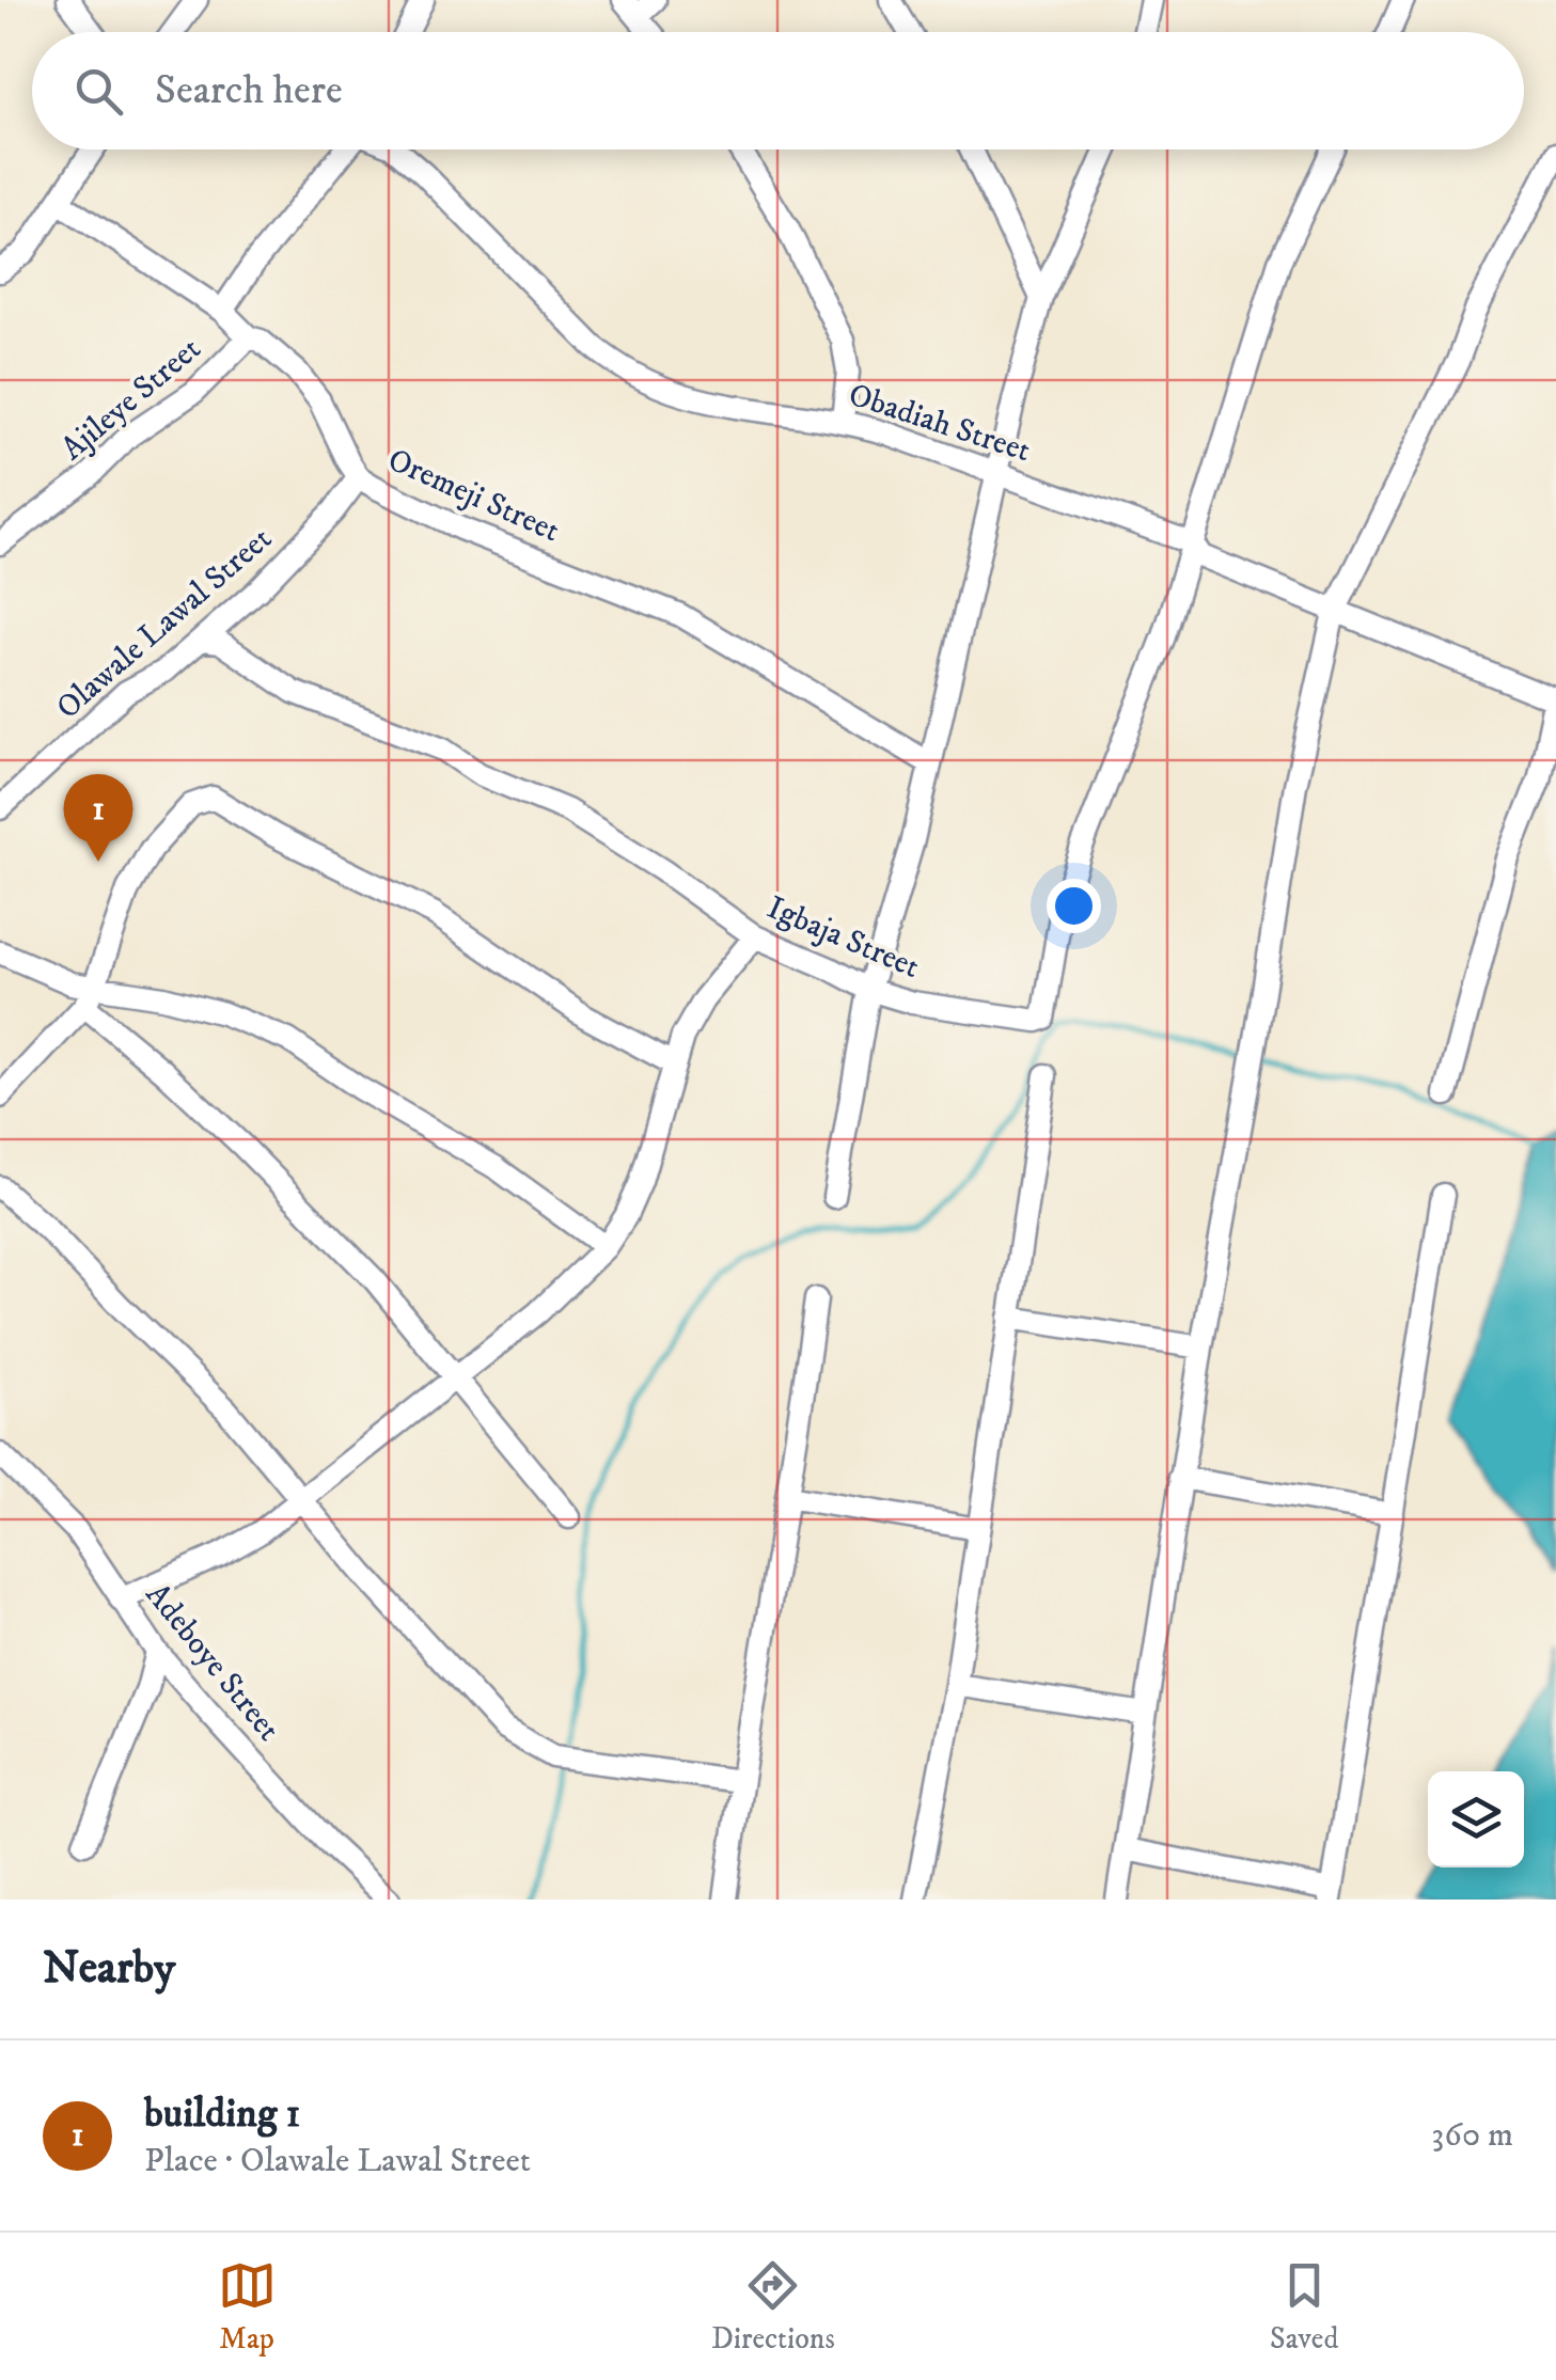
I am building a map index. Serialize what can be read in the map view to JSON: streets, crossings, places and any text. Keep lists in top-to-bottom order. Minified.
{"streets":{"street":["Ajileye Street","Obadiah Street","Oremeji Street","Olawale Lawal Street","Igbaja Street","Adeboye Street"]},"crossings":[["Ajileye Street","Oremeji Street"],["Obadiah Street","Igbaja Street"],["Oremeji Street","Olawale Lawal Street"],["Olawale Lawal Street","Igbaja Street"]],"page":{"search":"Search here","pins":"1","heading":"Nearby","list":[{"mark":"1","name":"building 1","note":"Place · Olawale Lawal Street","value":"360 m"}],"nav":["Map","Directions","Saved"]}}
